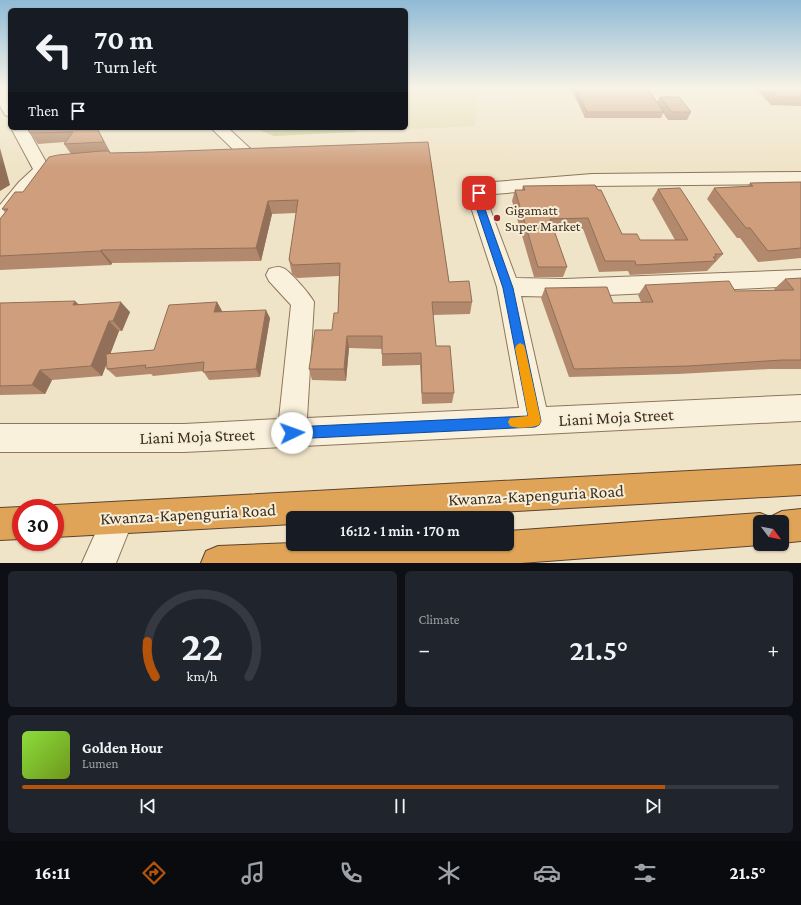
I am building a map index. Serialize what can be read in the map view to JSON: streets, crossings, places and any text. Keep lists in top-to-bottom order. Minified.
{"streets":{"highway":["Kwanza-Kapenguria Road"],"street":["Liani Moja Street"]},"places":["Gigamatt Super Market"],"north":"bottom right","page":{"turn":["70 m","Turn left"],"then":"Then","limit":"30","trip":"16:12 · 1 min · 170 m","tile":"Climate","heat":["−","21.5°","+"],"song":["Golden Hour","Lumen"],"tabs":["16:11","21.5°"],"gauge":["22","km/h"]}}
